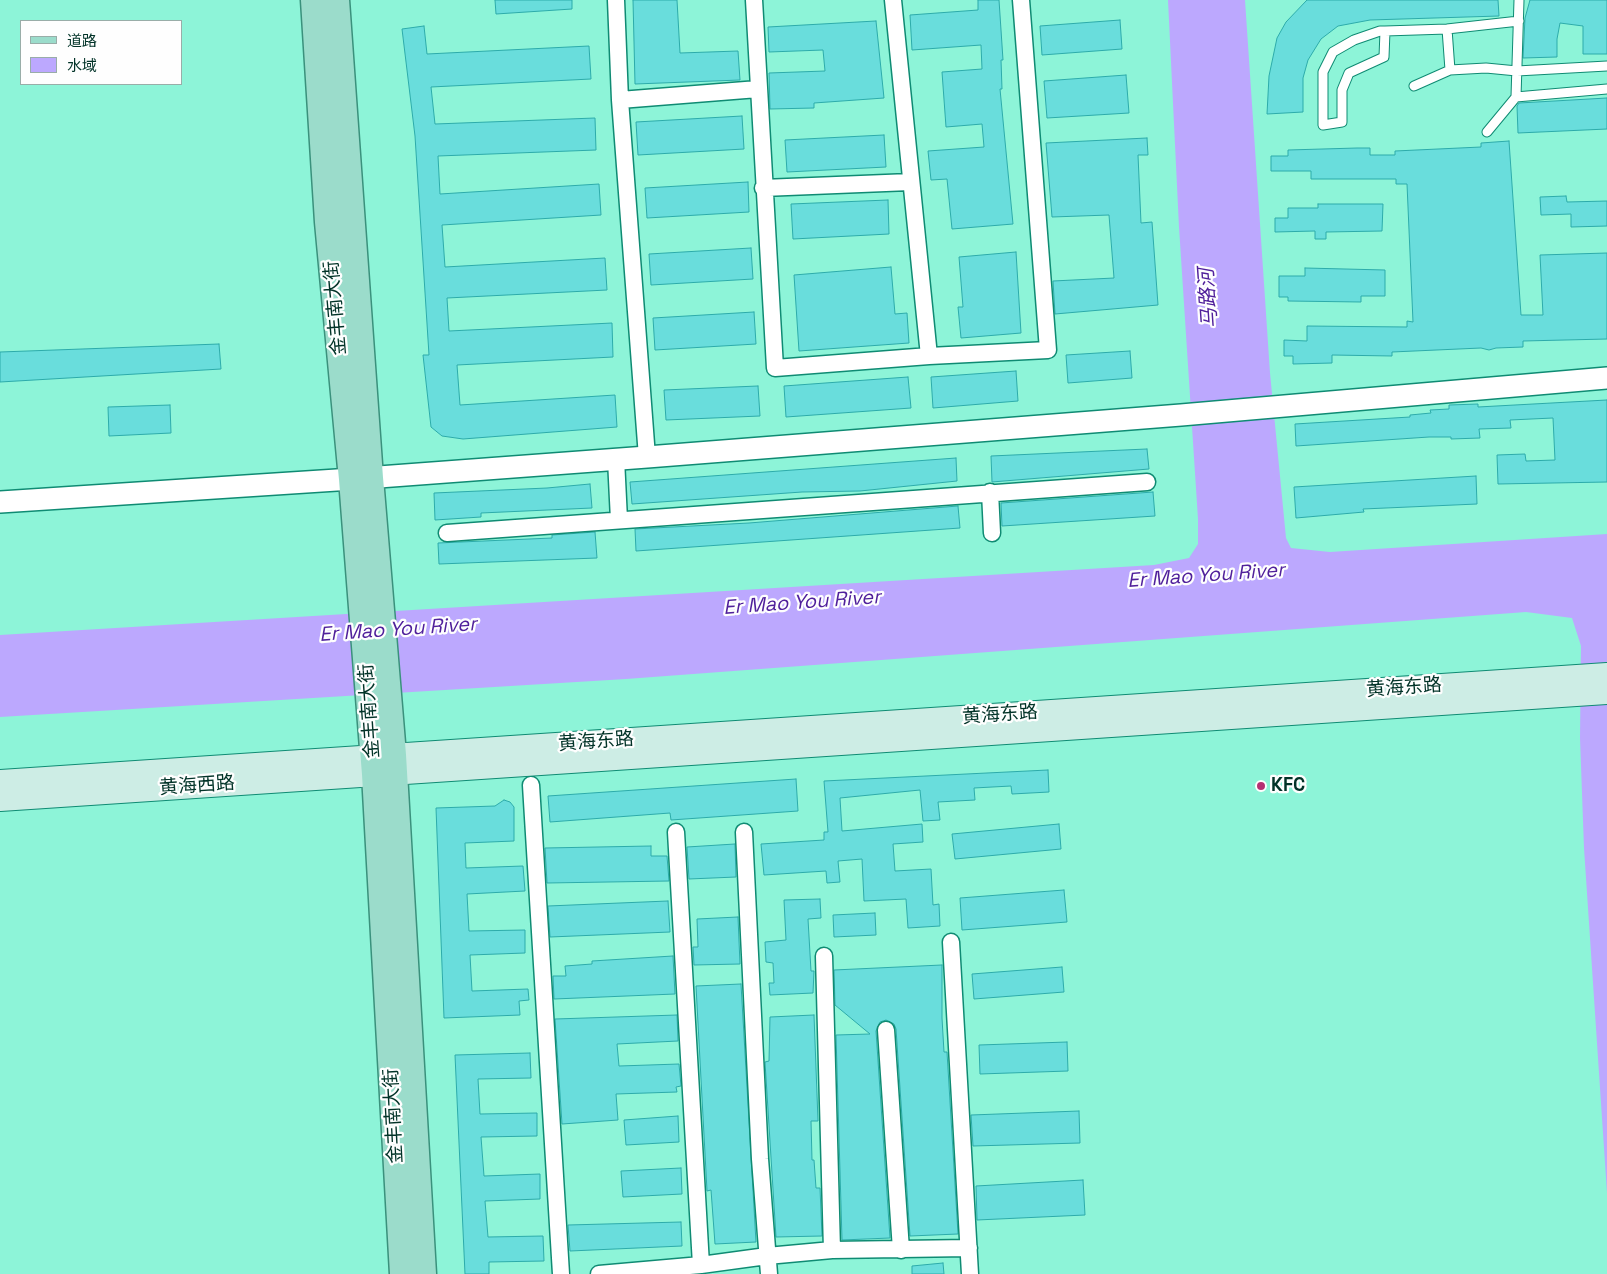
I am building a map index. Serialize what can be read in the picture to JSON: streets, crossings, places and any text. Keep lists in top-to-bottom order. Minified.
{"streets":{"main road":["金丰南大街","黄海东路","黄海西路"]},"crossings":[["金丰南大街","黄海东路"],["金丰南大街","黄海西路"],["黄海东路","黄海西路"]],"water":["马路河","Er Mao You River"],"places":["KFC"],"legend":["道路","水域"]}
